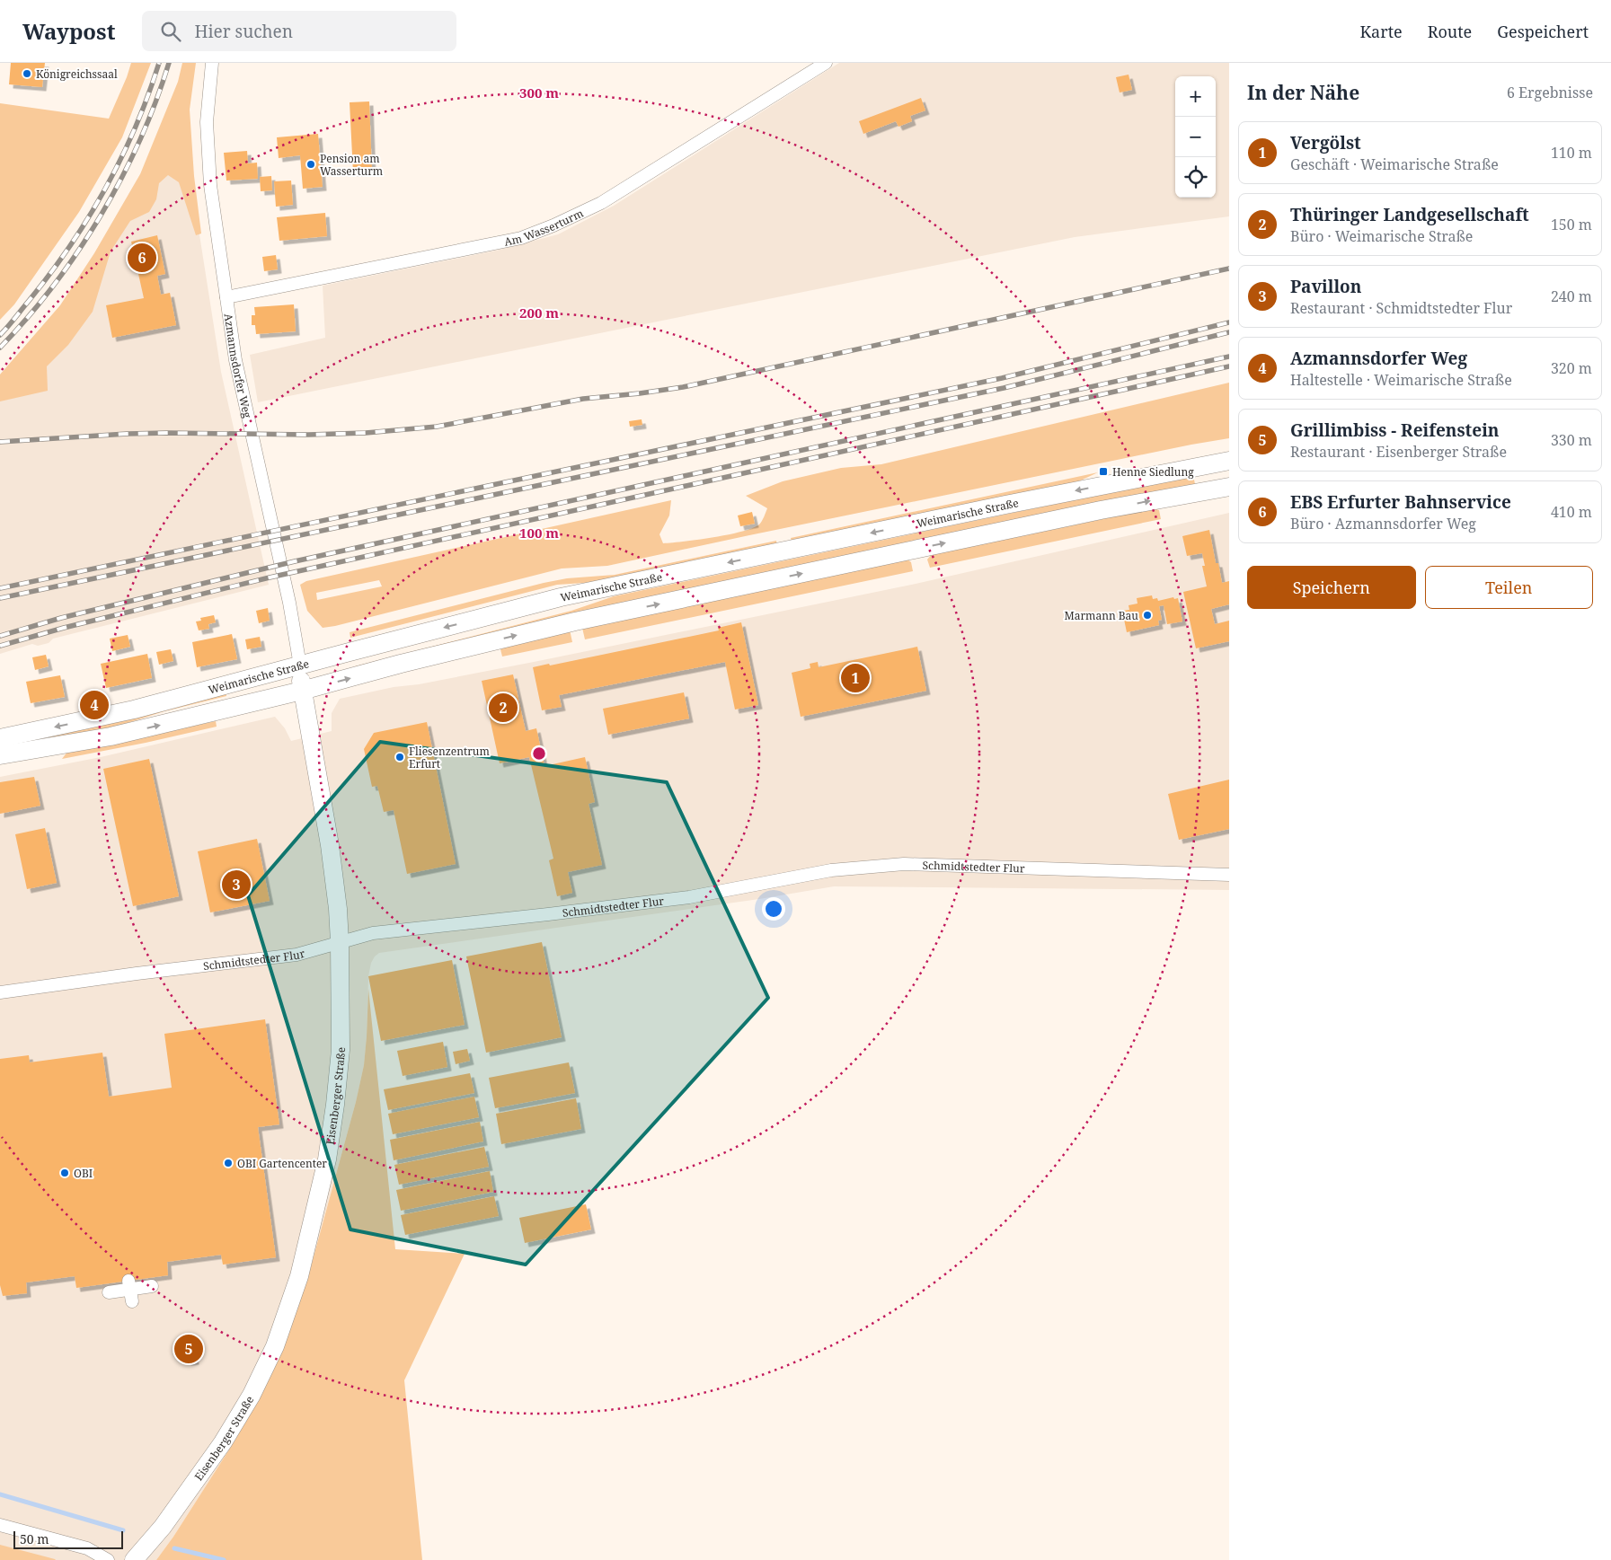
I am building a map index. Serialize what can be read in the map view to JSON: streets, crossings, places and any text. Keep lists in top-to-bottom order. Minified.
{"streets":{"main road":["Weimarische Straße","Eisenberger Straße"],"street":["Am Wasserturm","Azmannsdorfer Weg","Schmidtstedter Flur"]},"crossings":[["Am Wasserturm","Azmannsdorfer Weg"],["Azmannsdorfer Weg","Weimarische Straße"],["Azmannsdorfer Weg","Eisenberger Straße"],["Weimarische Straße","Eisenberger Straße"],["Schmidtstedter Flur","Eisenberger Straße"]],"places":{"other":["Königreichssaal","Pension am Wasserturm","Marmann Bau","Fliesenzentrum Erfurt","OBI Gartencenter","OBI"],"transit":["Henne Siedlung"]},"scale_bar":"50 m","page":{"header":"Waypost","search":"Hier suchen","nav":["Karte","Route","Gespeichert"],"heading":["In der Nähe","6 Ergebnisse"],"map_buttons":["+","−"],"list":[{"mark":"1","name":"Vergölst","note":"Geschäft · Weimarische Straße","value":"110 m"},{"mark":"2","name":"Thüringer Landgesellschaft","note":"Büro · Weimarische Straße","value":"150 m"},{"mark":"3","name":"Pavillon","note":"Restaurant · Schmidtstedter Flur","value":"240 m"},{"mark":"4","name":"Azmannsdorfer Weg","note":"Haltestelle · Weimarische Straße","value":"320 m"},{"mark":"5","name":"Grillimbiss - Reifenstein","note":"Restaurant · Eisenberger Straße","value":"330 m"},{"mark":"6","name":"EBS Erfurter Bahnservice","note":"Büro · Azmannsdorfer Weg","value":"410 m"}],"pins":["6","1","4","2","3","5"],"buttons":["Speichern","Teilen"],"scale":"50 m"},"rings":["300 m","200 m","100 m"]}
